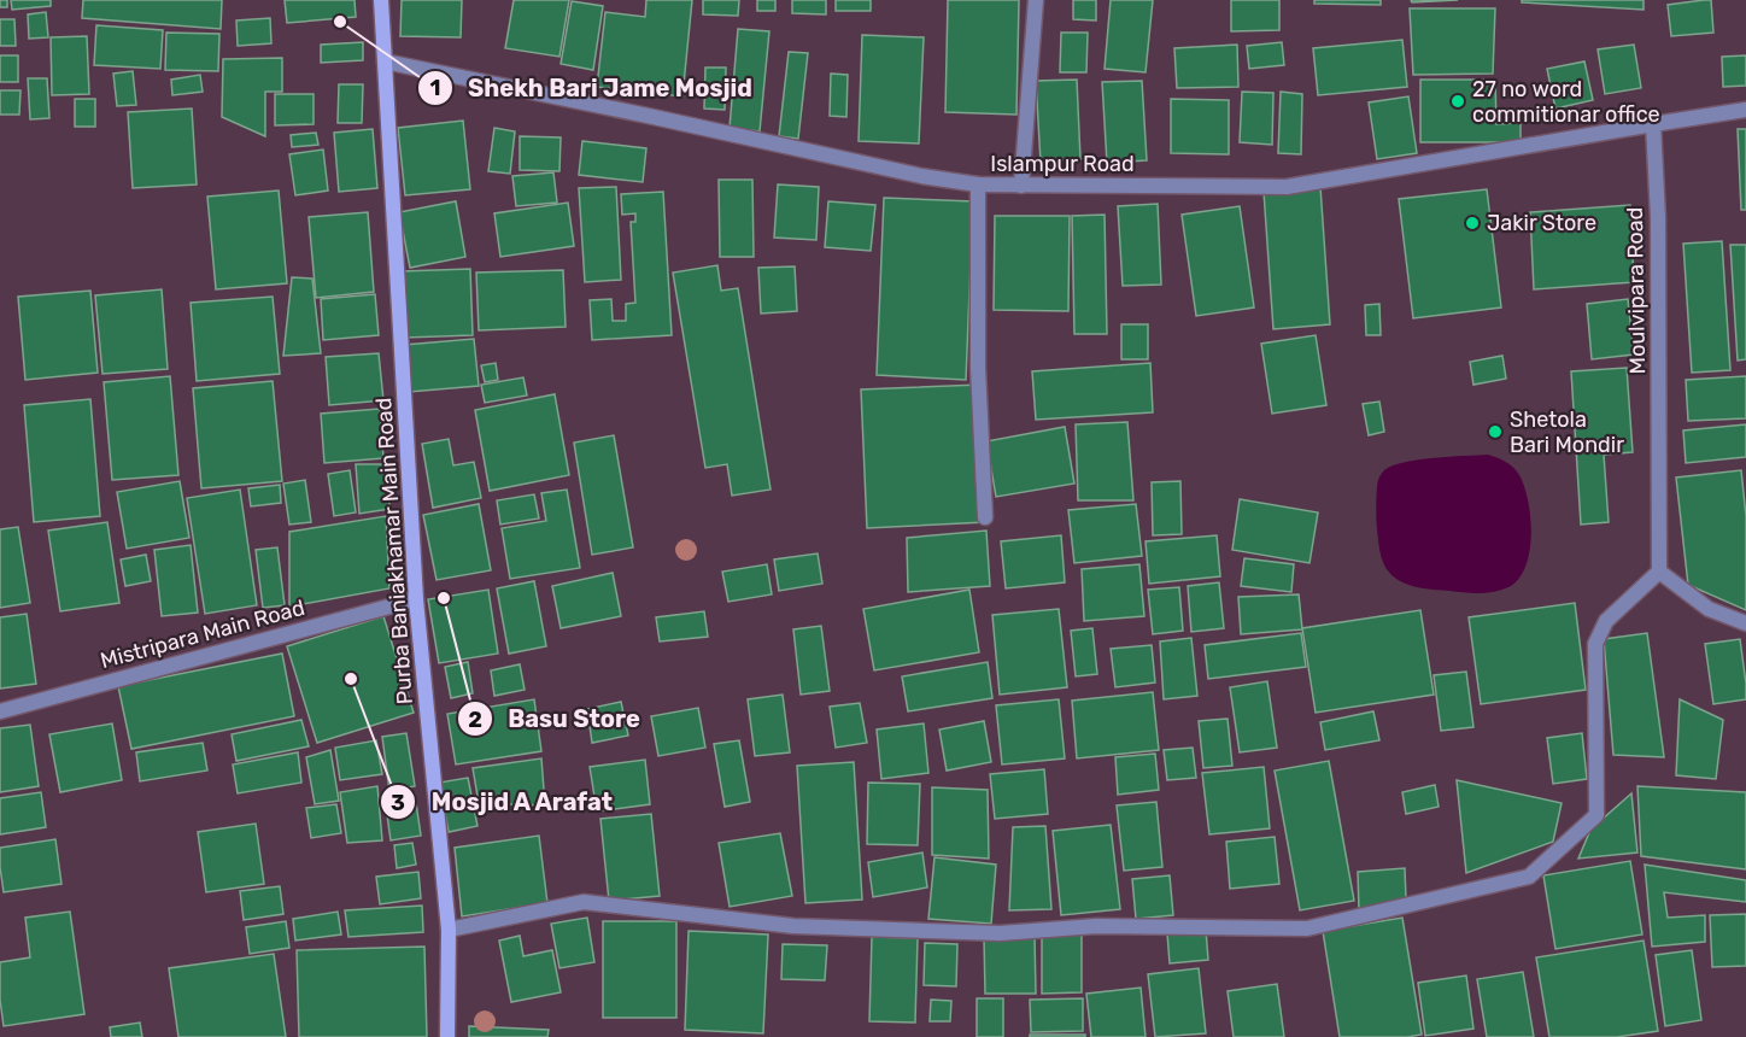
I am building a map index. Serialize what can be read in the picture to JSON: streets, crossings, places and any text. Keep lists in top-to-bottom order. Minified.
{"streets":{"street":["Islampur Road","Moulvipara Road","Purba Baniakhamar Main Road","Mistripara Main Road"]},"crossings":[["Islampur Road","Moulvipara Road"],["Islampur Road","Purba Baniakhamar Main Road"],["Purba Baniakhamar Main Road","Mistripara Main Road"]],"places":["Shekh Bari Jame Mosjid","27 no word commitionar office","Jakir Store","Shetola Bari Mondir","Basu Store","Mosjid A Arafat"]}
